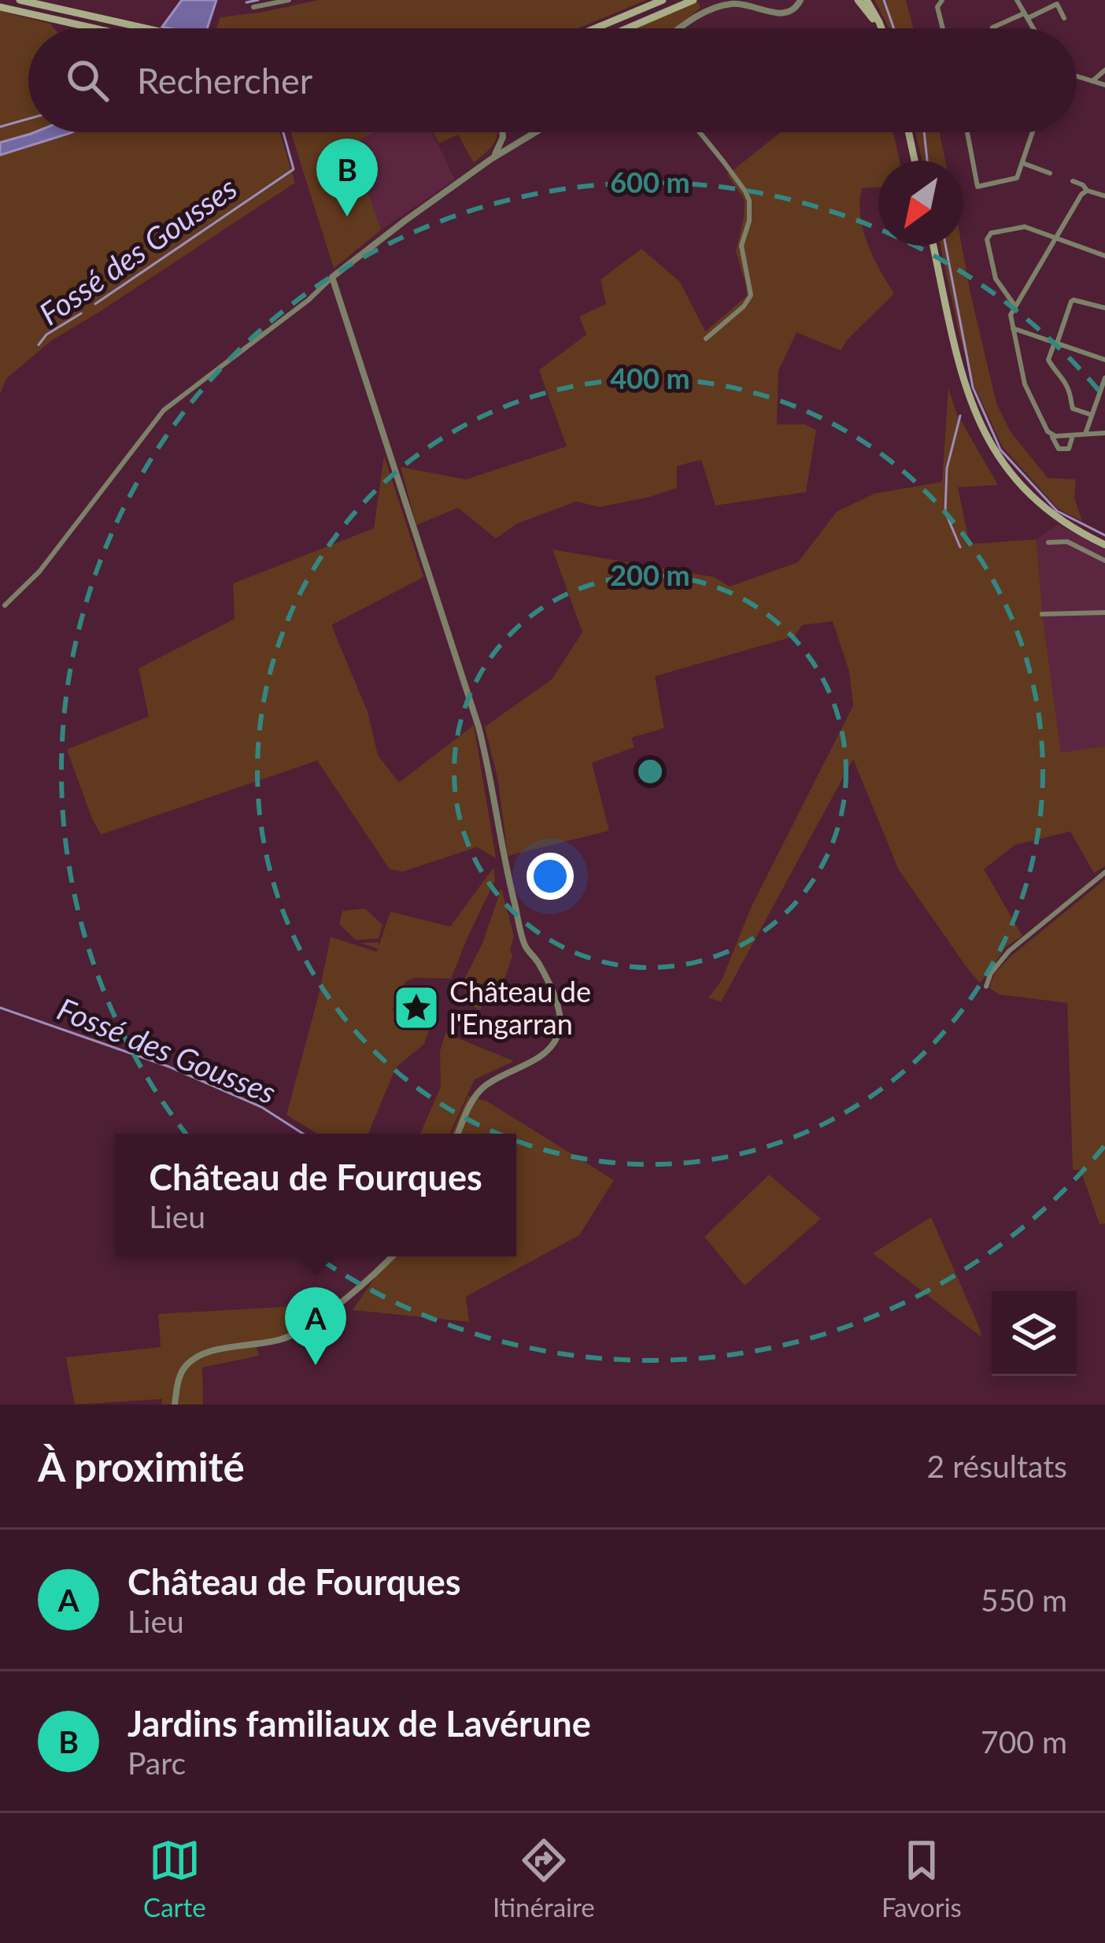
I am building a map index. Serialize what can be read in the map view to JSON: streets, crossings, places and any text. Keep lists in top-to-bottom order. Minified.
{"water":["Fossé des Gousses"],"places":{"place":["Château de l'Engarran"]},"north":"bottom left","page":{"search":"Rechercher","pins":["B","A"],"popup":["Château de Fourques","Lieu"],"heading":["À proximité","2 résultats"],"list":[{"mark":"A","name":"Château de Fourques","note":"Lieu","value":"550 m"},{"mark":"B","name":"Jardins familiaux de Lavérune","note":"Parc","value":"700 m"}],"nav":["Carte","Itinéraire","Favoris"]},"rings":["600 m","400 m","200 m"]}
